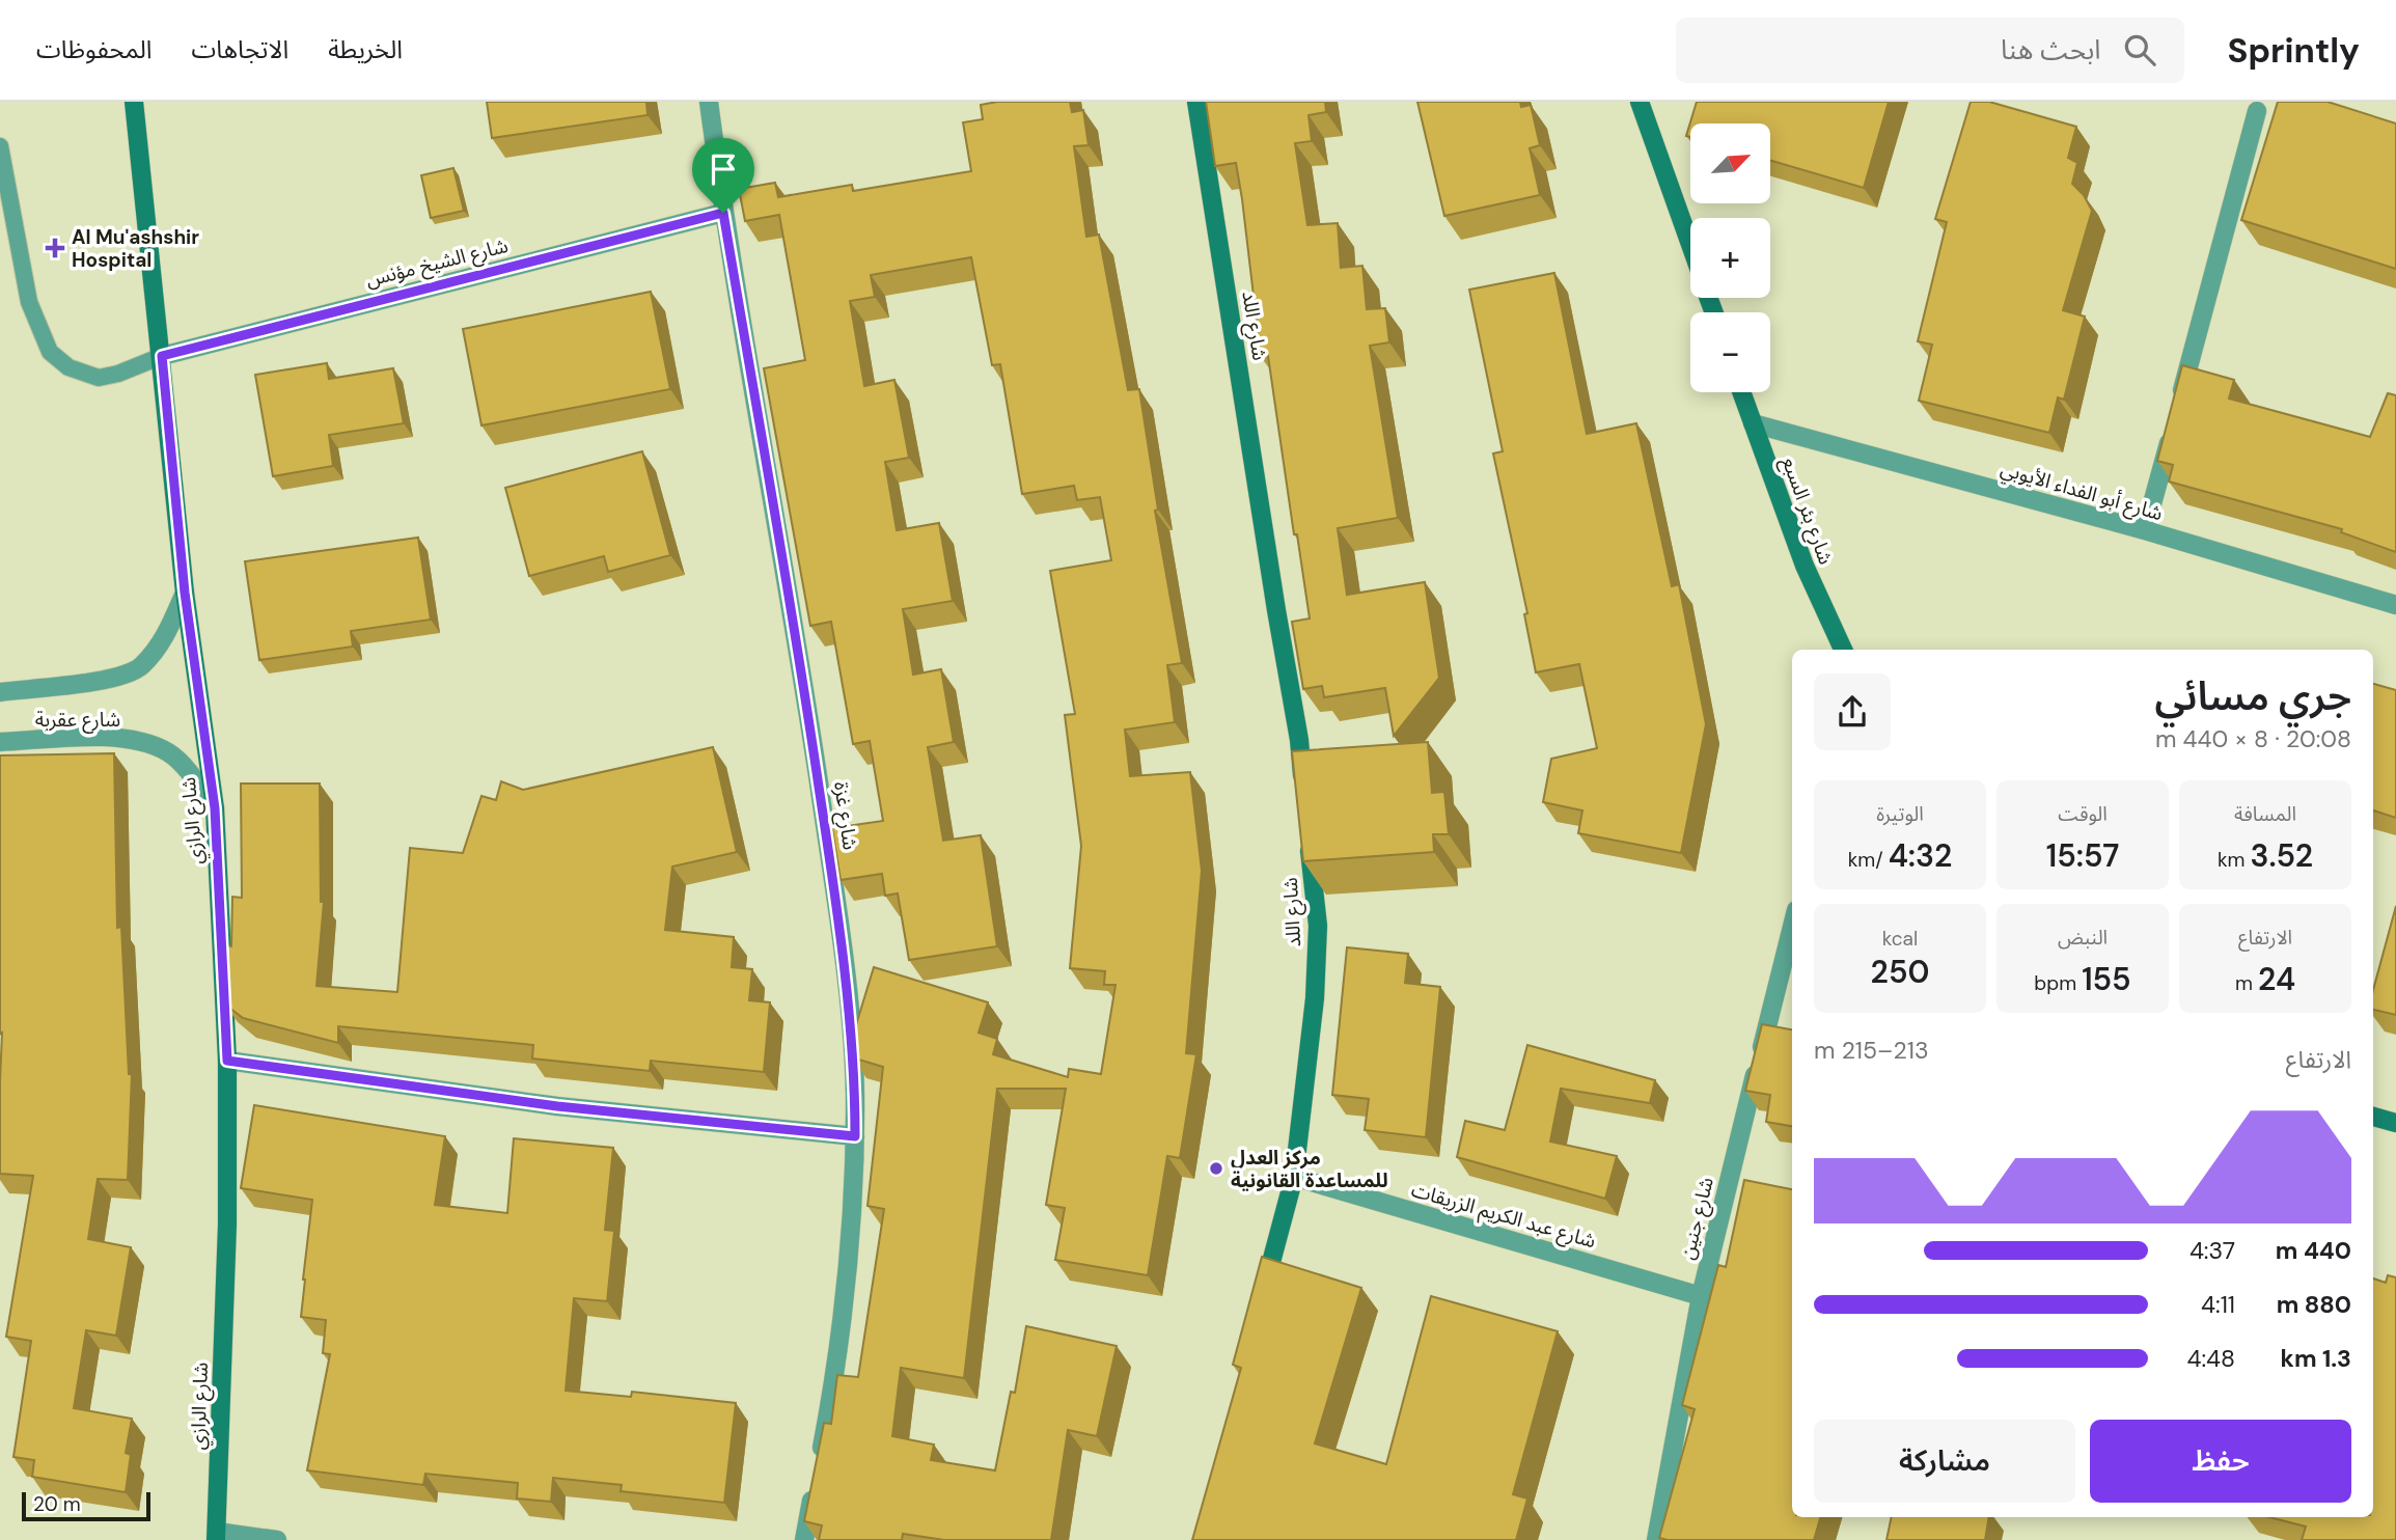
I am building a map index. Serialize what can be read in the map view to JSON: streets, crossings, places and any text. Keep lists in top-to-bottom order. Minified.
{"streets":{"street":["شارع الشيخ مؤنس","شارع اللد","شارع أبو الفداء الأيوبي","شارع بئر السبع","شارع عقربة","شارع غزة","شارع الرازي","شارع عبد الكريم الزريقات","شارع جنين"]},"crossings":[["شارع الشيخ مؤنس","شارع غزة"],["شارع الشيخ مؤنس","شارع الرازي"],["شارع اللد","شارع عبد الكريم الزريقات"],["شارع أبو الفداء الأيوبي","شارع بئر السبع"],["شارع عقربة","شارع الرازي"],["شارع عبد الكريم الزريقات","شارع جنين"]],"places":{"health":["Al Mu'ashshir Hospital"],"other":["مركز العدل للمساعدة القانونية"]},"scale_bar":"20 m","north":"top right","page":{"header":"Sprintly","search":"ابحث هنا","nav":["الخريطة","الاتجاهات","المحفوظات"],"map_buttons":["+","−"],"heading":["جري مسائي","20:08 · 8 × 440 m"],"stats":[["المسافة","3.52 km"],["الوقت","15:57"],["الوتيرة","4:32 /km"],["الارتفاع","24 m"],["النبض","155 bpm"],["kcal","250"]],"chart":["الارتفاع","213–215 m"],"list":[{"name":"440 m","note":"4:37"},{"name":"880 m","note":"4:11"},{"name":"1.3 km","note":"4:48"}],"buttons":["حفظ","مشاركة"],"scale":"20 m"}}
